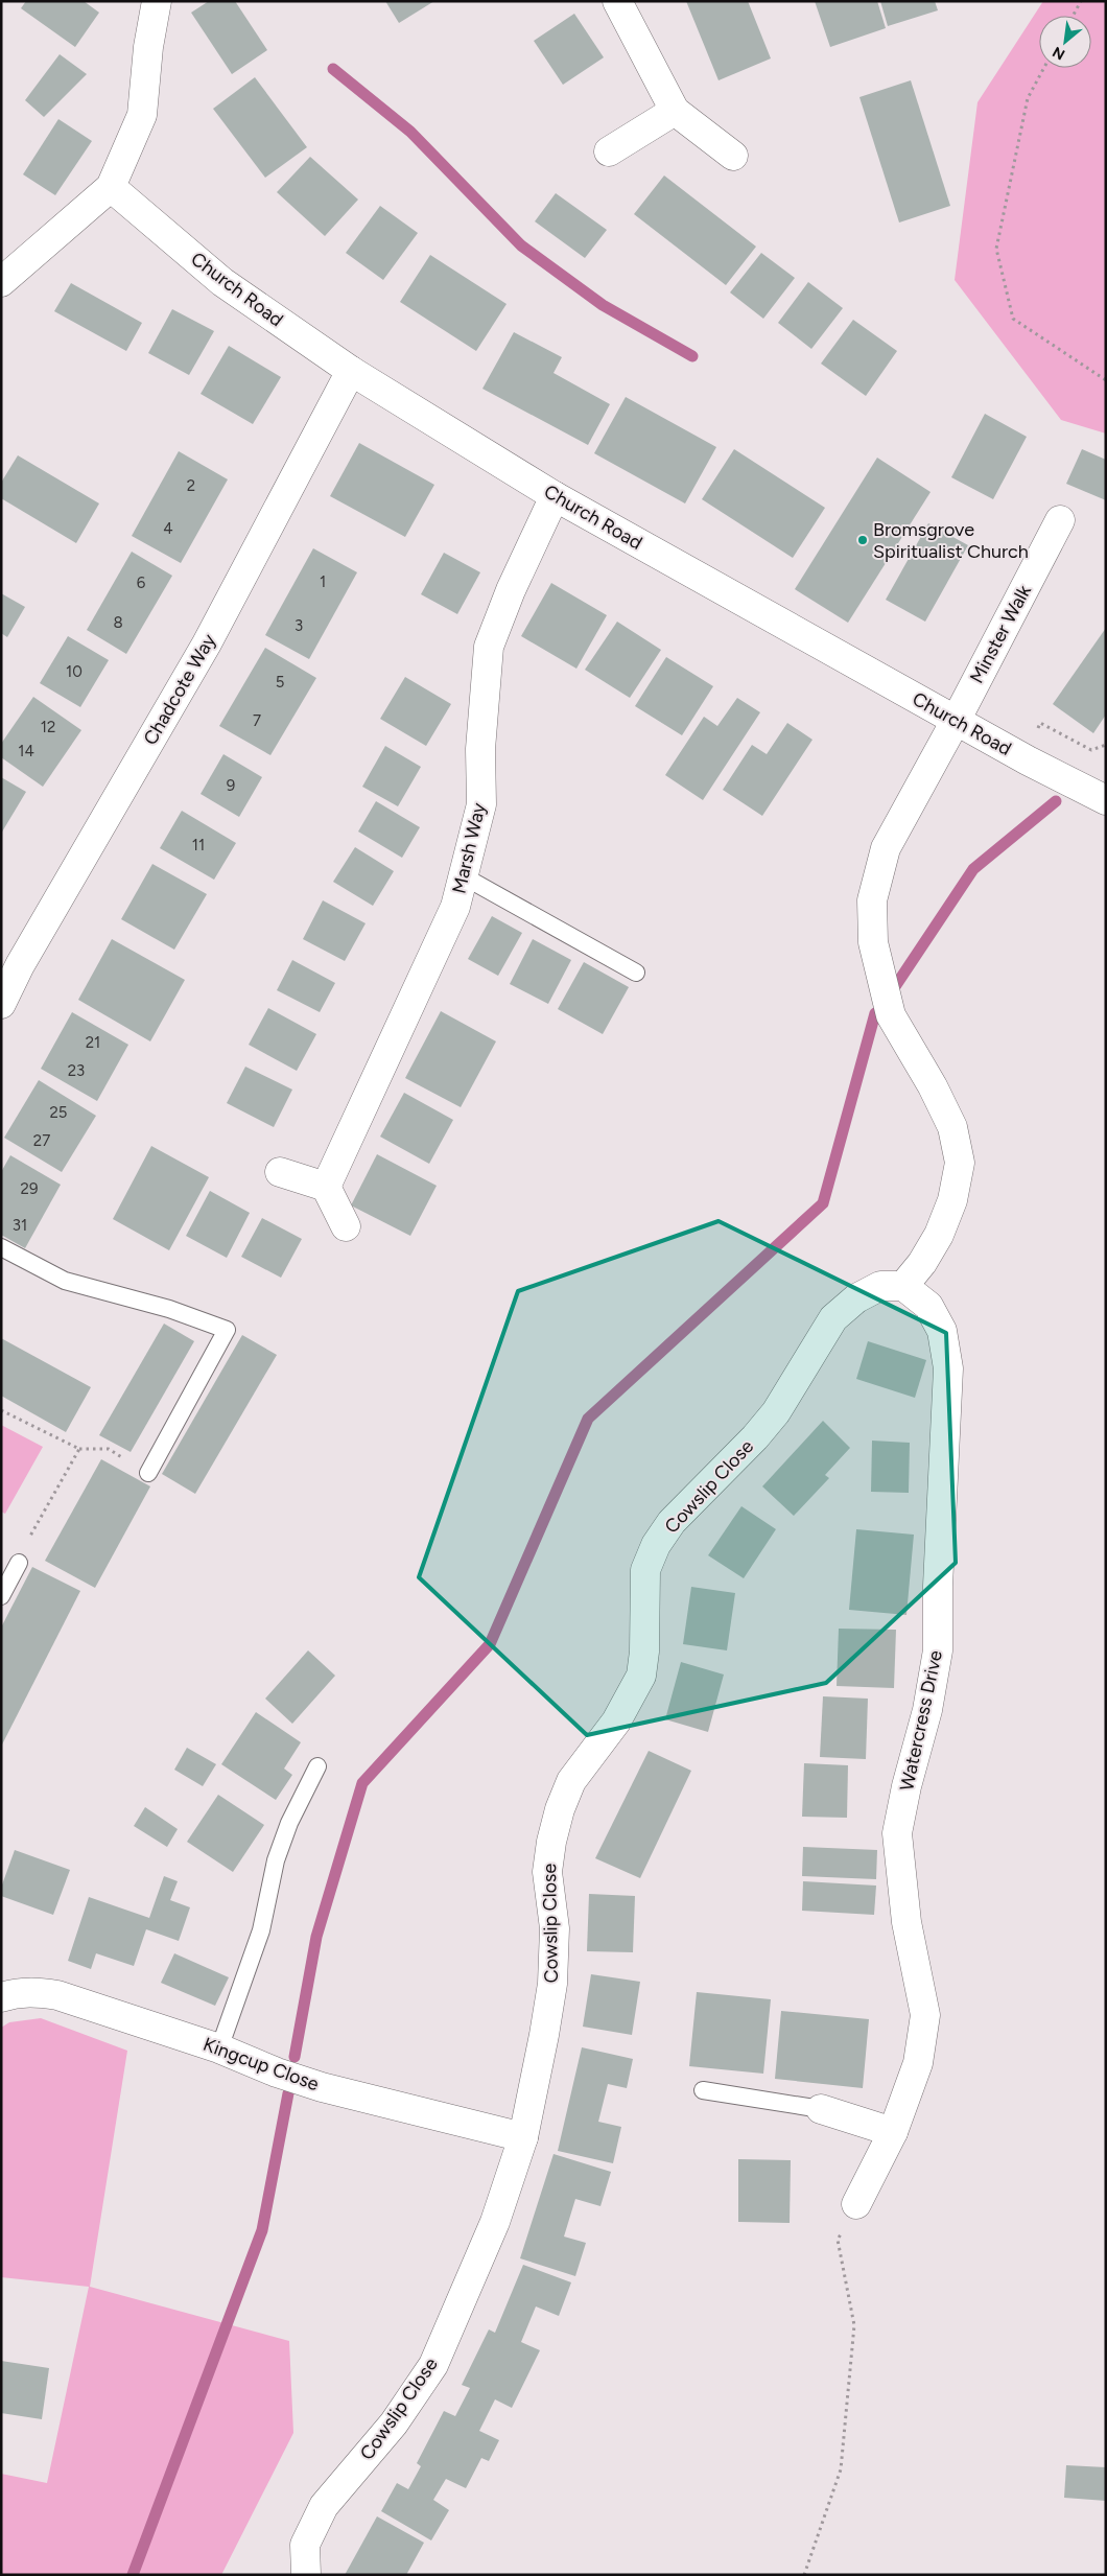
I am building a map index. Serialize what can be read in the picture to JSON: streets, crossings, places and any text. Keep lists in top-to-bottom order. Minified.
{"streets":{"street":["Church Road","Minster Walk","Chadcote Way","Marsh Way","Cowslip Close","Watercress Drive","Kingcup Close"]},"crossings":[["Church Road","Minster Walk"],["Church Road","Chadcote Way"],["Church Road","Marsh Way"],["Minster Walk","Cowslip Close"],["Minster Walk","Watercress Drive"],["Cowslip Close","Watercress Drive"],["Cowslip Close","Kingcup Close"]],"places":["Bromsgrove Spiritualist Church"],"house_numbers":["2","4","1","6","8","3","10","5","7","12","14","9","11","21","23","25","27","29","31"],"north":"bottom left"}
